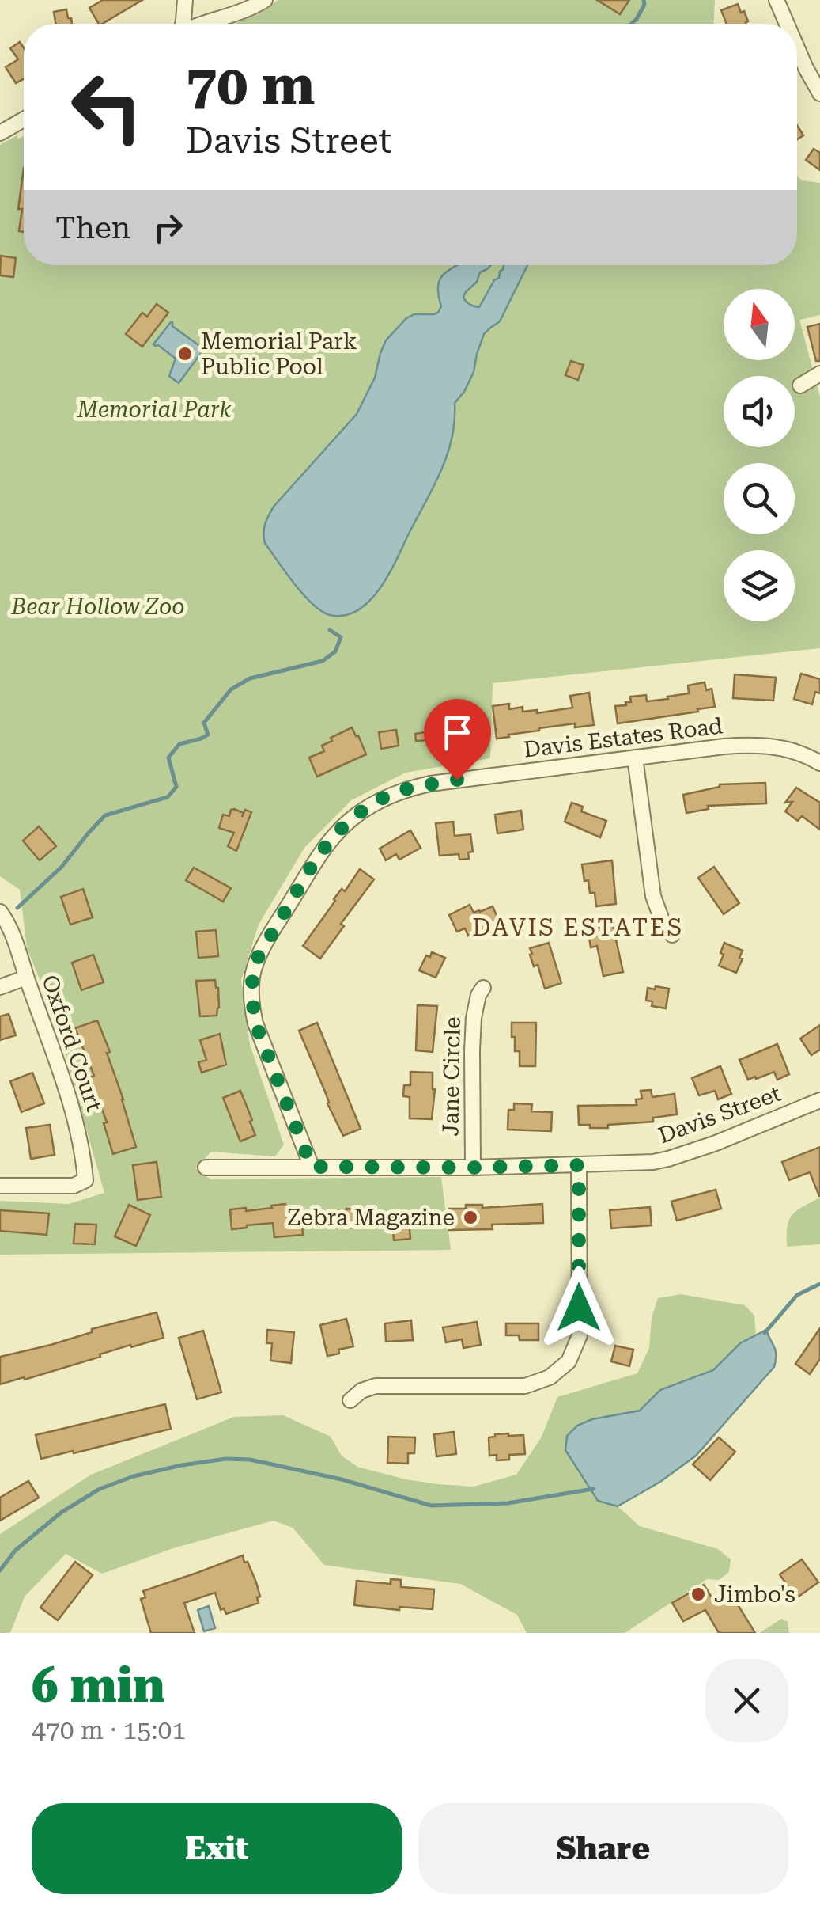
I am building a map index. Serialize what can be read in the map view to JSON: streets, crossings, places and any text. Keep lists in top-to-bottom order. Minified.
{"streets":{"street":["Davis Estates Road","Oxford Court","Jane Circle","Davis Street"]},"crossings":[["Davis Estates Road","Davis Street"],["Jane Circle","Davis Street"]],"districts":["DAVIS ESTATES"],"parks":["Memorial Park","Bear Hollow Zoo"],"places":["Memorial Park Public Pool","Zebra Magazine","Jimbo's"],"north":"top","page":{"turn":["70 m","Davis Street"],"then":"Then","heading":["6 min","470 m · 15:01"],"buttons":["Exit","Share"]}}
